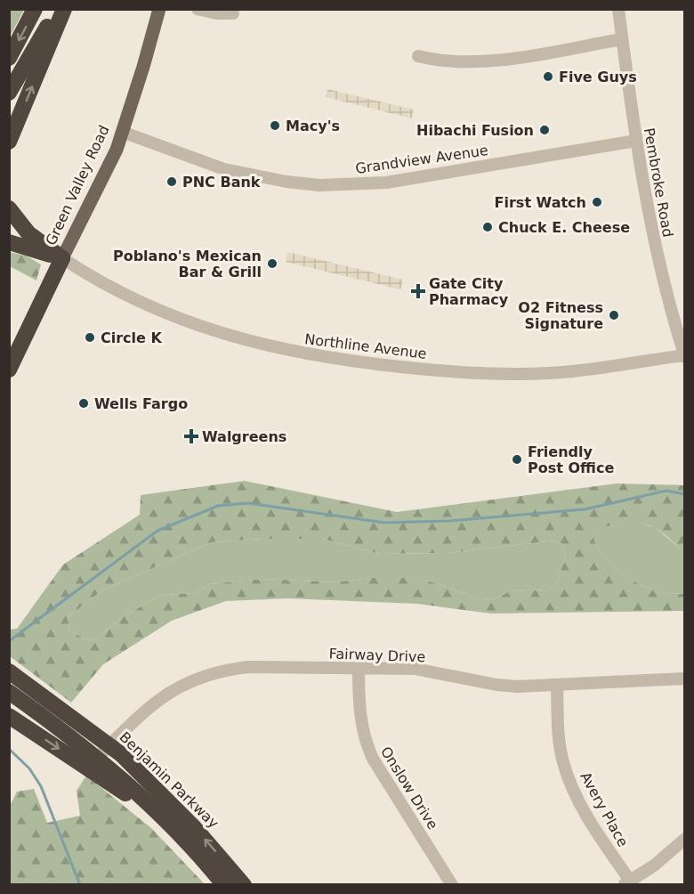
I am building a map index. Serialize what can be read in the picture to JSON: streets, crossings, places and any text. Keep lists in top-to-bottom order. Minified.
{"streets":{"highway":["Green Valley Road","Benjamin Parkway"],"street":["Grandview Avenue","Pembroke Road","Northline Avenue","Fairway Drive","Onslow Drive","Avery Place"]},"crossings":[["Grandview Avenue","Pembroke Road"],["Grandview Avenue","Green Valley Road"],["Pembroke Road","Northline Avenue"],["Green Valley Road","Northline Avenue"],["Fairway Drive","Benjamin Parkway"],["Fairway Drive","Onslow Drive"],["Fairway Drive","Avery Place"]],"places":{"other":["Five Guys","Macy's","Hibachi Fusion","PNC Bank","First Watch","Chuck E. Cheese","Poblano's Mexican Bar & Grill","O2 Fitness Signature","Circle K","Wells Fargo","Friendly Post Office"],"health":["Gate City Pharmacy","Walgreens"]}}
